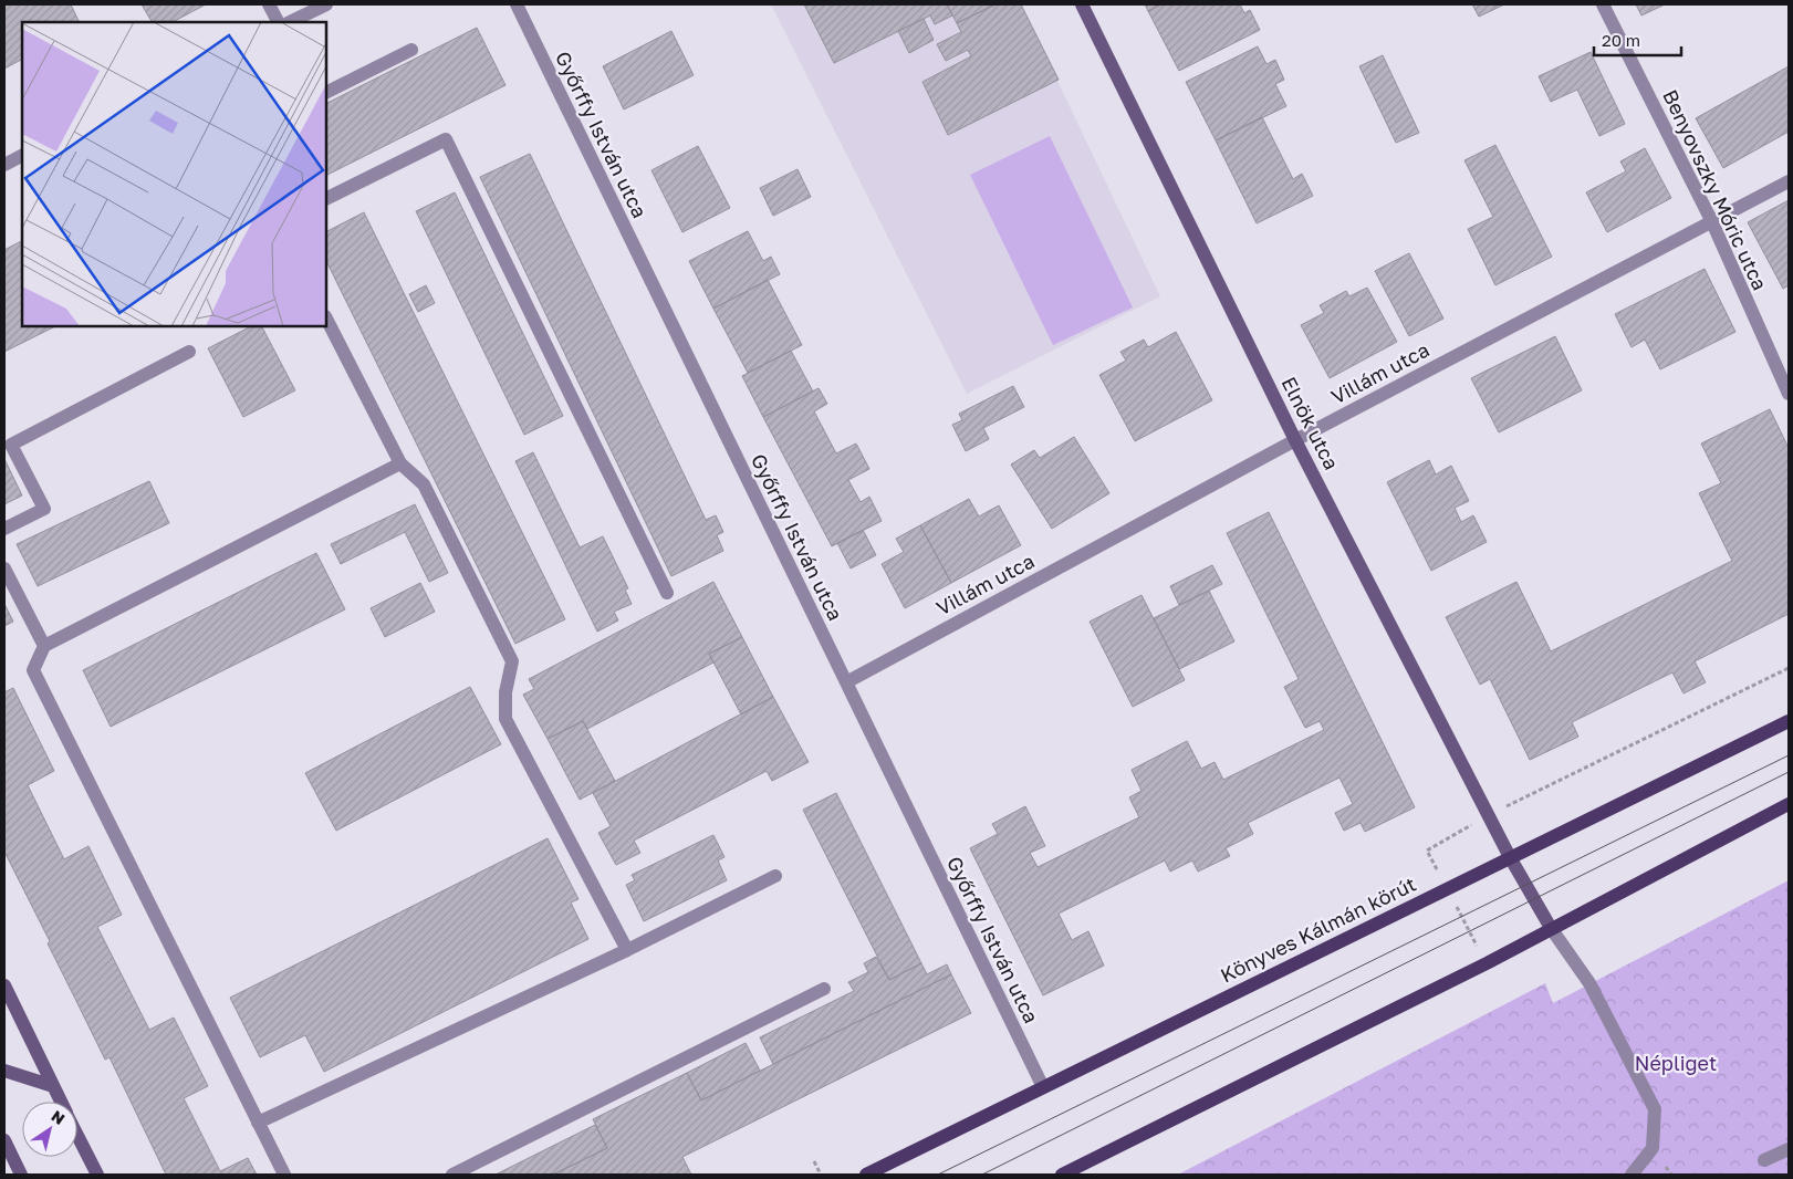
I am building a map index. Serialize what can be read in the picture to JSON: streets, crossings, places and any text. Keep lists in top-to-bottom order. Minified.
{"streets":{"main road":["Könyves Kálmán körút"],"street":["Győrffy István utca","Benyovszky Móric utca","Villám utca","Elnök utca"]},"crossings":[["Győrffy István utca","Villám utca"],["Győrffy István utca","Könyves Kálmán körút"],["Benyovszky Móric utca","Villám utca"],["Villám utca","Elnök utca"],["Elnök utca","Könyves Kálmán körút"]],"parks":["Népliget"],"scale_bar":"20 m","north":"top right"}
